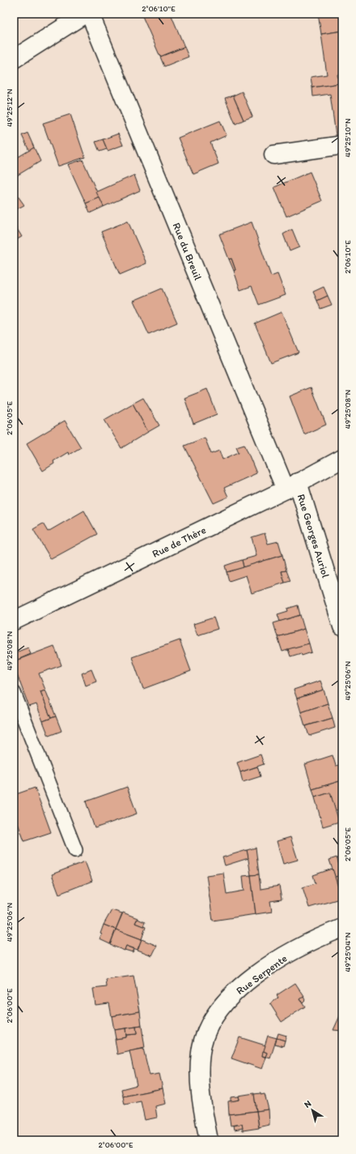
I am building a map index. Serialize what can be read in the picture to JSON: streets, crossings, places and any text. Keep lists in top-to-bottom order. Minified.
{"streets":{"street":["Rue du Breuil","Rue Georges Auriol","Rue de Thère","Rue Serpente"]},"crossings":[["Rue du Breuil","Rue Georges Auriol"],["Rue du Breuil","Rue de Thère"],["Rue Georges Auriol","Rue de Thère"]],"north":"top left","coordinates":["2°06'10\"E","49°25'12\"N","49°25'10\"N","49°25'08\"N","2°06'05\"E","49°25'06\"N","49°25'04\"N","2°06'00\"E"]}
